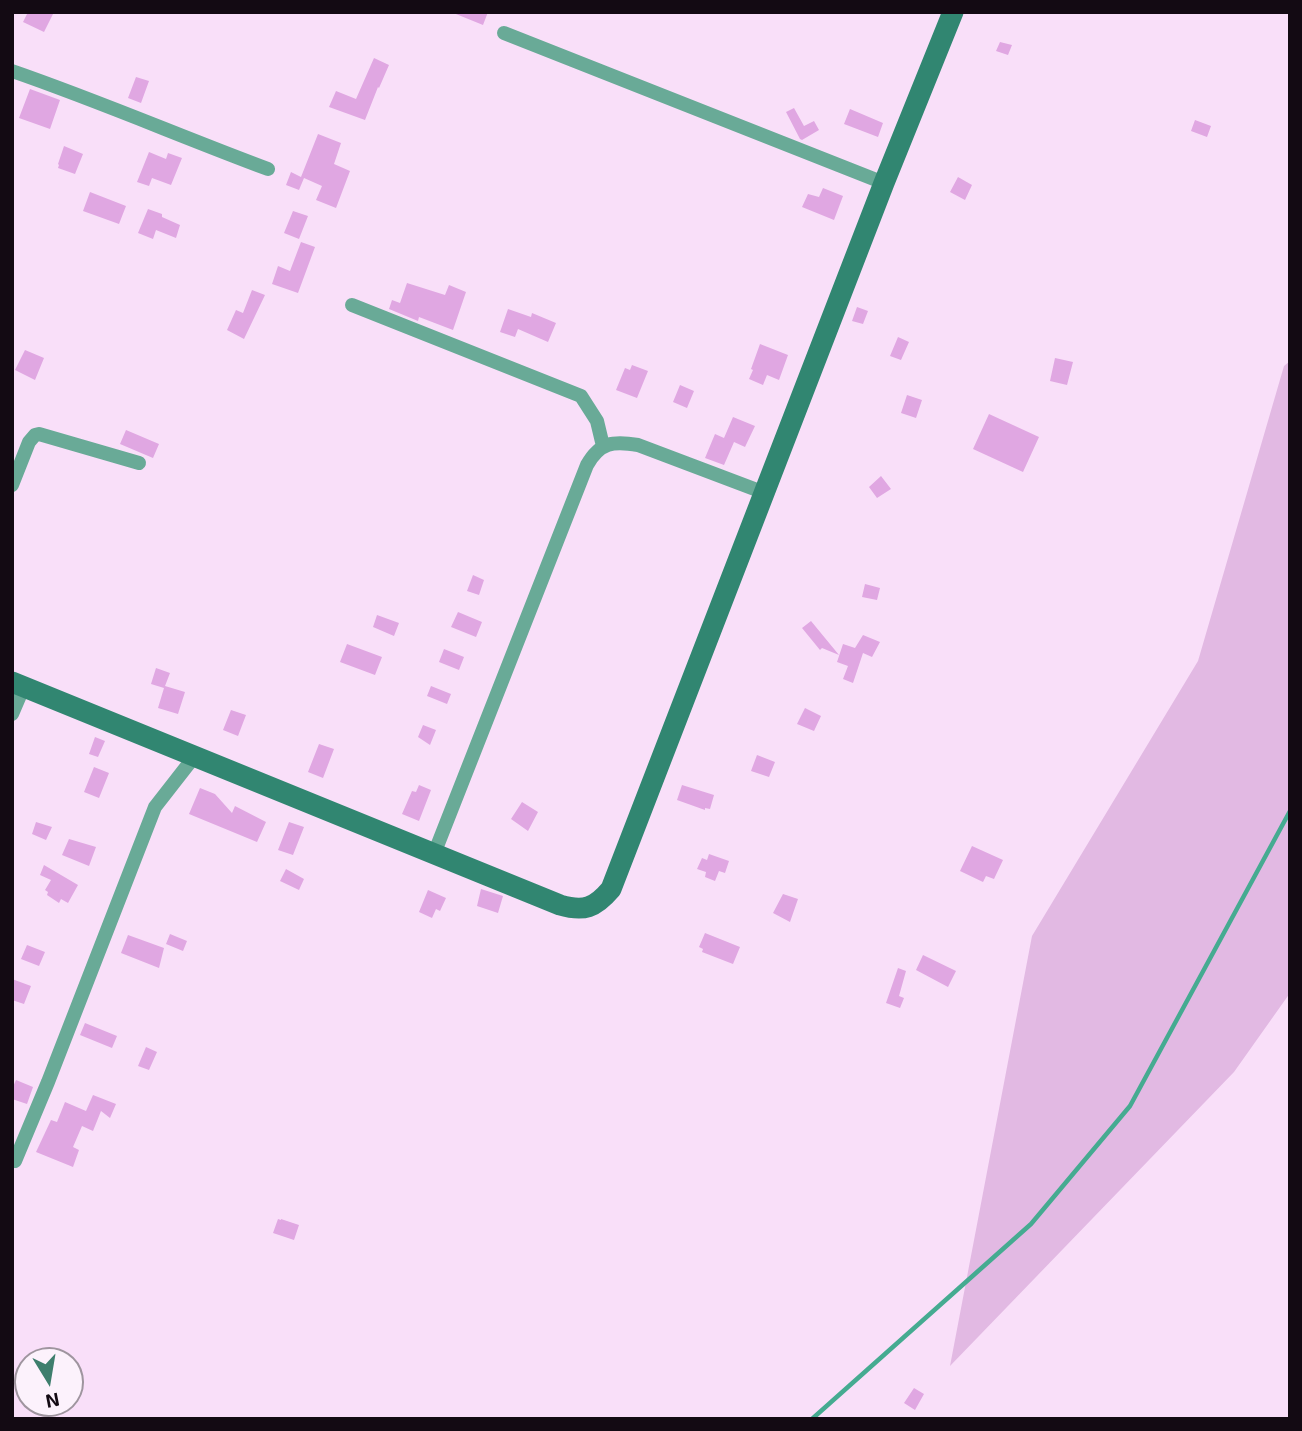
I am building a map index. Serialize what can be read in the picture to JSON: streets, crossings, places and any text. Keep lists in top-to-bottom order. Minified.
{"north":"bottom"}
